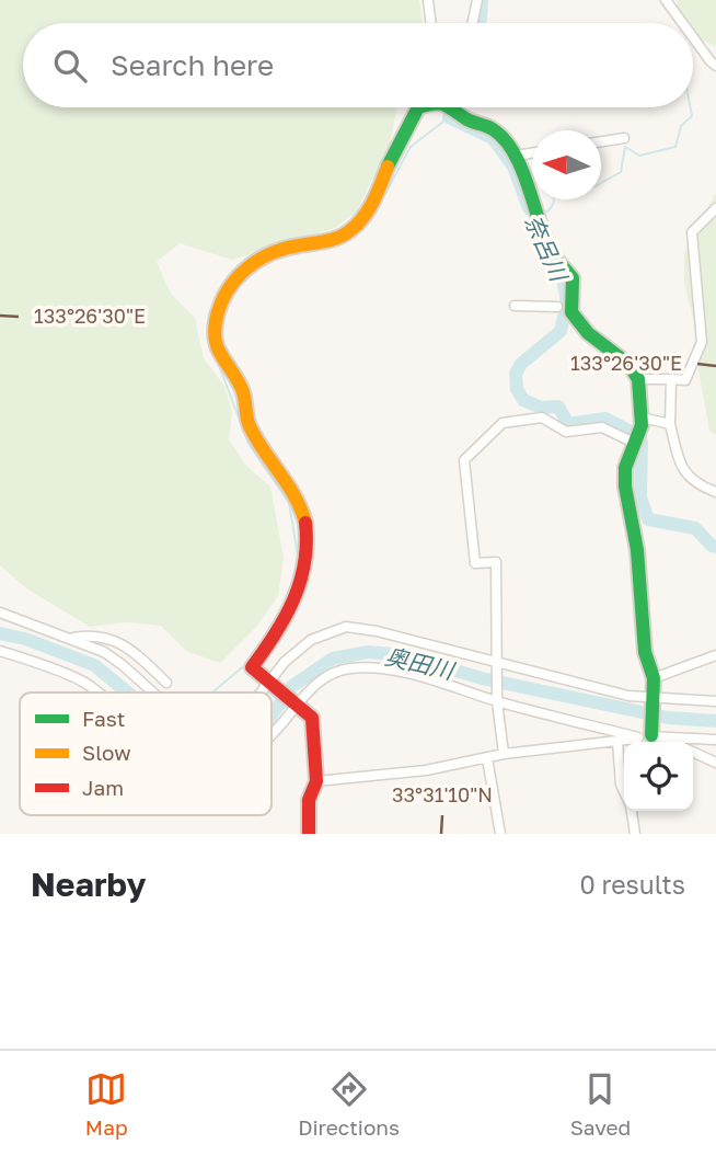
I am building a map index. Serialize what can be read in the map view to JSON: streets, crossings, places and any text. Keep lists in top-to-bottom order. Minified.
{"water":["奈呂川","奥田川"],"legend":["Fast","Slow","Jam"],"north":"left","page":{"search":"Search here","heading":["Nearby","0 results"],"nav":["Map","Directions","Saved"]},"coordinates":["133°26'30\"E","33°31'10\"N"]}
